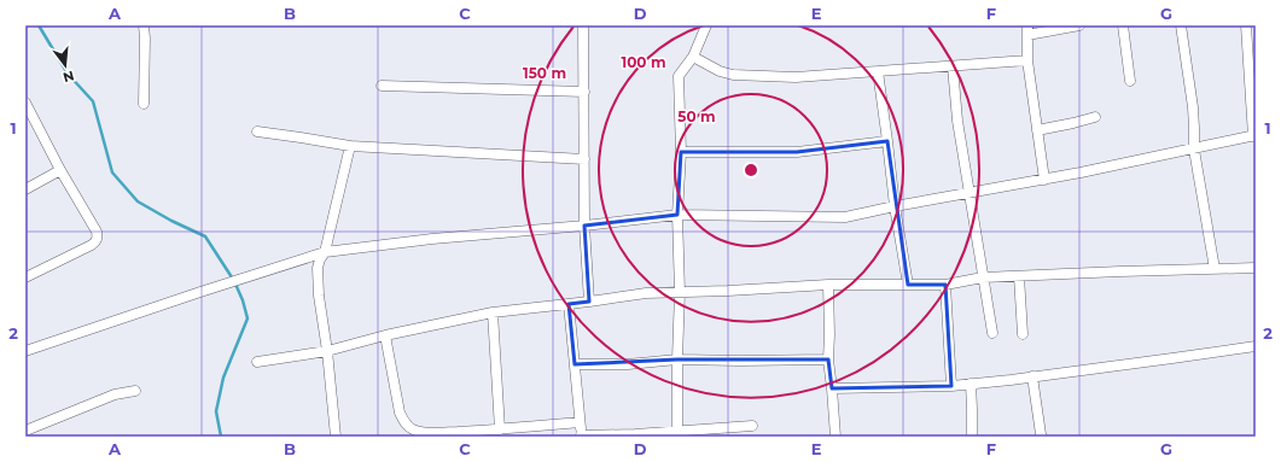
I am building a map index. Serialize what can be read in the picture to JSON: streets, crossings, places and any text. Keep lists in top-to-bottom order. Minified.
{"north":"bottom","grid":{"columns":["A","B","C","D","E","F","G"],"rows":["1","2"]},"rings":["100 m","150 m","50 m"]}
